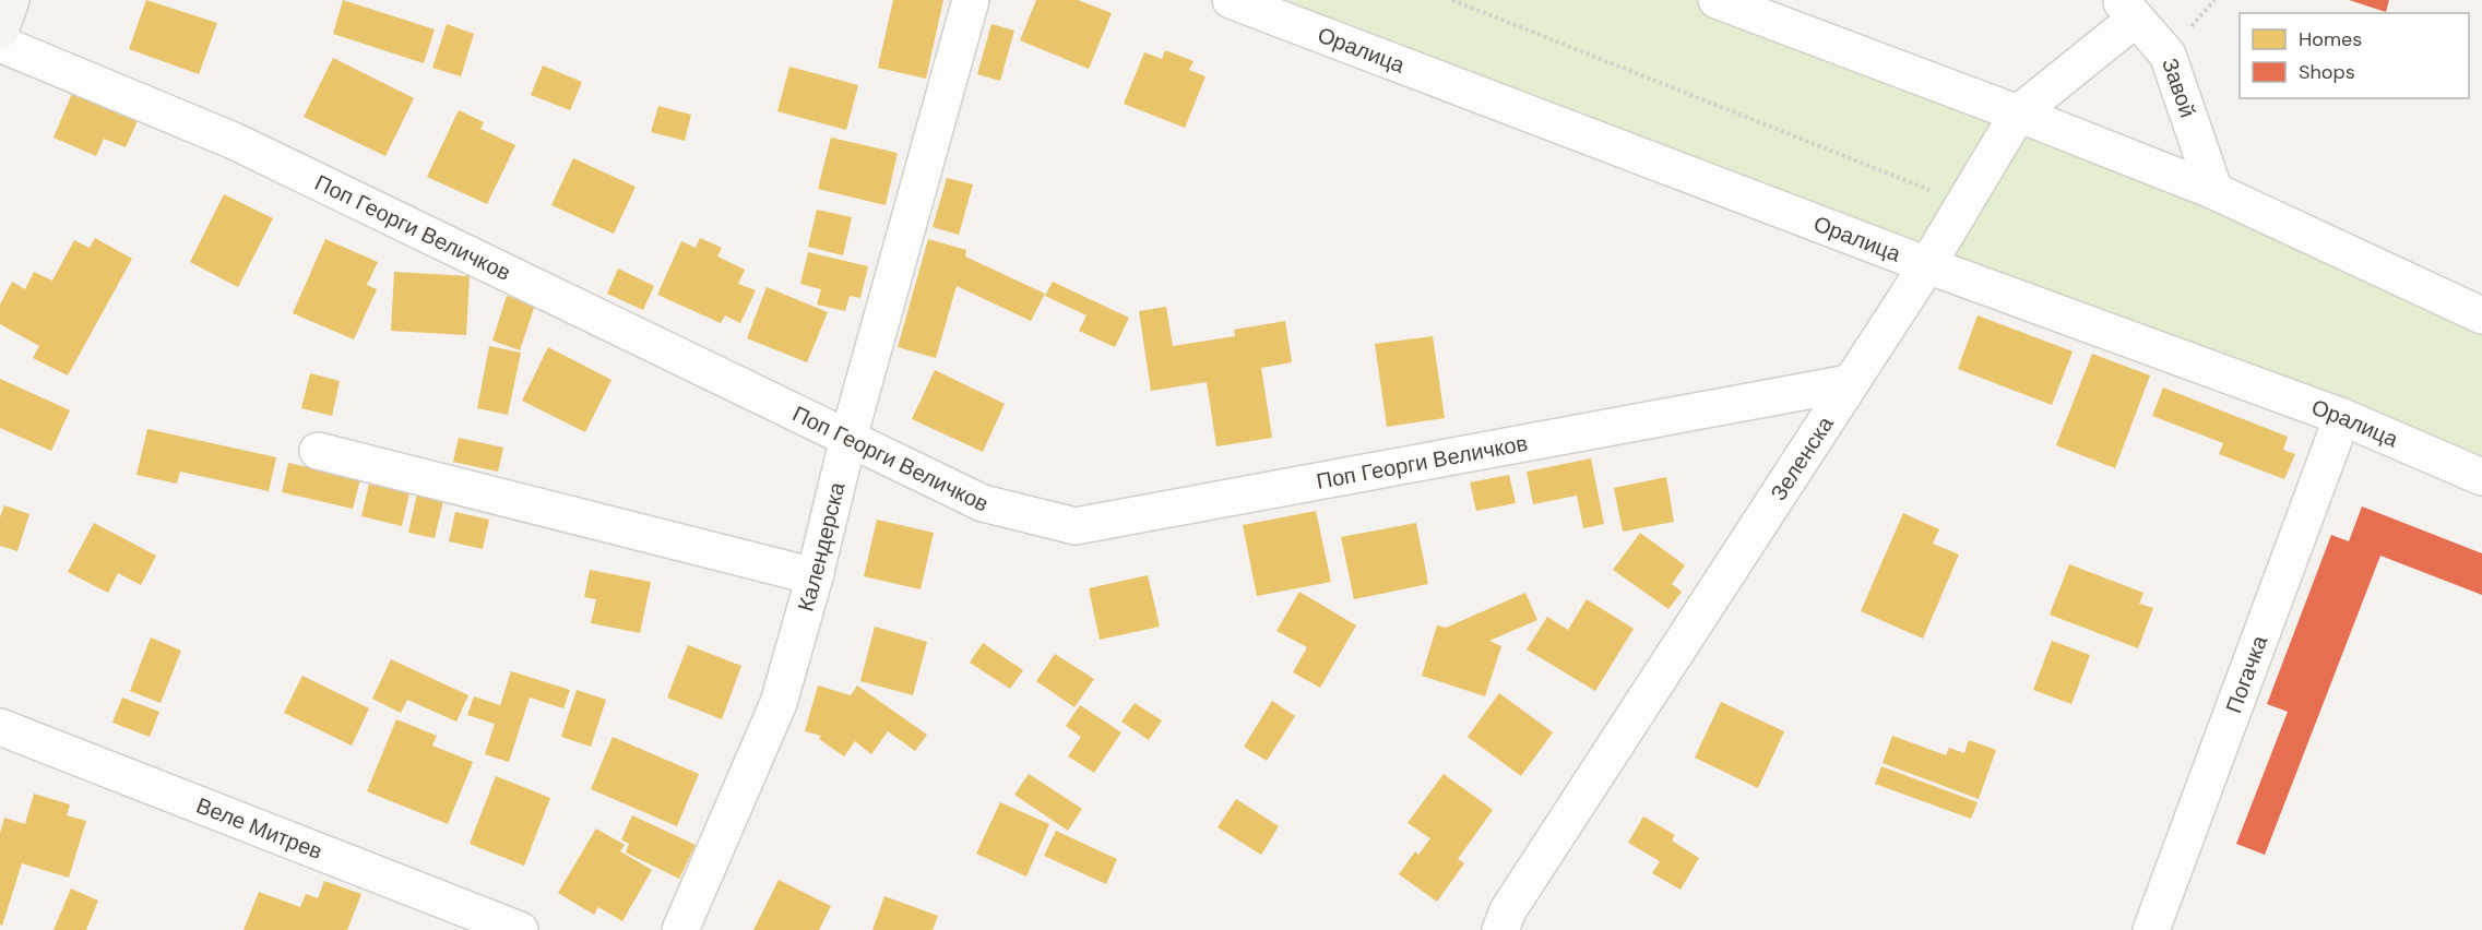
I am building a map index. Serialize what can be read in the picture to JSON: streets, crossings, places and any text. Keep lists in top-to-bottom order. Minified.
{"streets":{"street":["Оралица","Завой","Поп Георги Величков","Зеленска","Календерска","Погачка","Веле Митрев"]},"crossings":[["Оралица","Зеленска"],["Оралица","Погачка"],["Завой","Зеленска"],["Поп Георги Величков","Зеленска"],["Поп Георги Величков","Календерска"]],"legend":["Homes","Shops"]}
